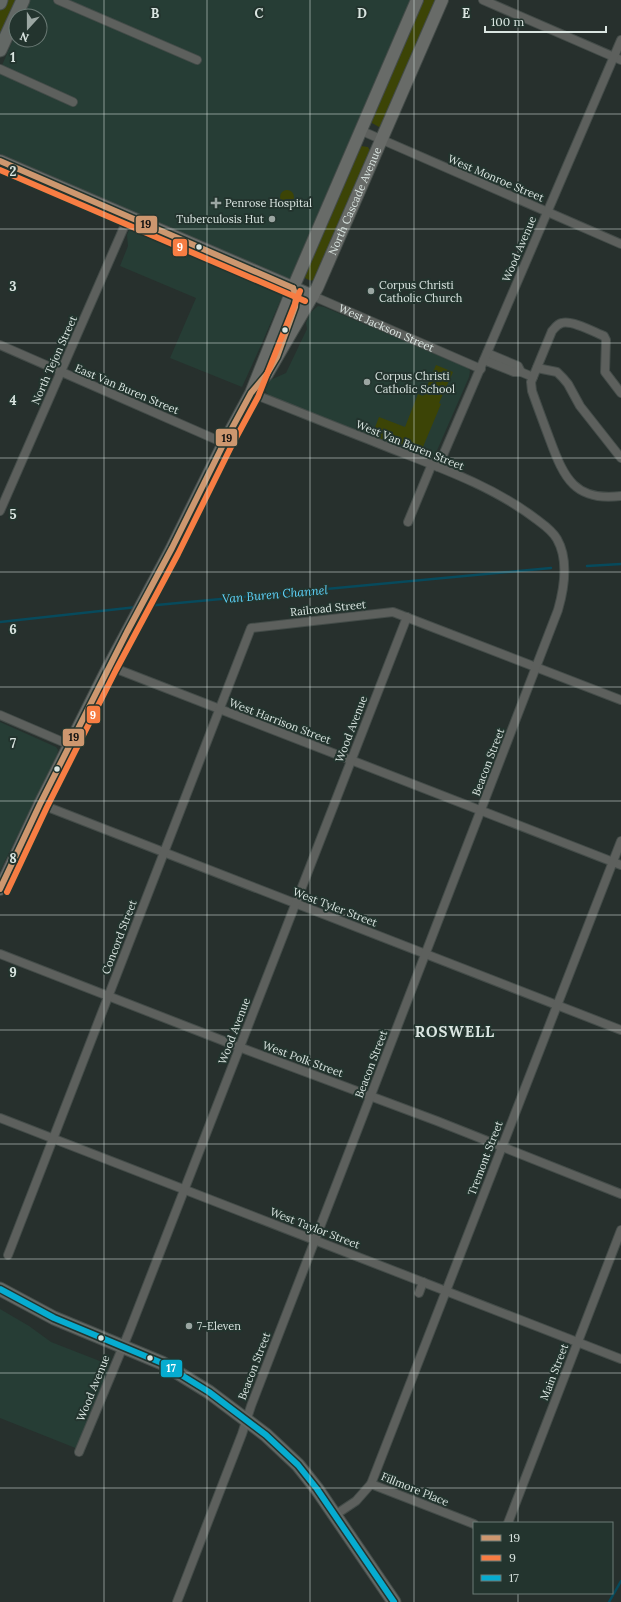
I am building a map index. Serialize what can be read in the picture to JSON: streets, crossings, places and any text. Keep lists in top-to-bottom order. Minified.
{"streets":{"main road":["North Cascade Avenue","West Jackson Street"],"street":["West Monroe Street","Wood Avenue","North Tejon Street","East Van Buren Street","West Van Buren Street","Railroad Street","West Harrison Street","Beacon Street","West Tyler Street","Concord Street","West Polk Street","Tremont Street","West Taylor Street","Main Street","Fillmore Place"]},"crossings":[["West Monroe Street","North Cascade Avenue"],["West Monroe Street","Wood Avenue"],["North Cascade Avenue","West Jackson Street"],["North Cascade Avenue","East Van Buren Street"],["North Cascade Avenue","West Van Buren Street"],["North Cascade Avenue","West Harrison Street"],["North Cascade Avenue","West Tyler Street"],["Wood Avenue","West Jackson Street"],["Wood Avenue","West Van Buren Street"],["Wood Avenue","Railroad Street"],["Wood Avenue","West Harrison Street"],["Wood Avenue","West Tyler Street"],["Wood Avenue","West Polk Street"],["Wood Avenue","West Taylor Street"],["West Jackson Street","North Tejon Street"],["North Tejon Street","East Van Buren Street"],["West Van Buren Street","Beacon Street"],["Railroad Street","Concord Street"],["West Harrison Street","Beacon Street"],["West Harrison Street","Concord Street"],["West Harrison Street","Tremont Street"],["Beacon Street","West Tyler Street"],["Beacon Street","West Polk Street"],["Beacon Street","West Taylor Street"],["West Tyler Street","Concord Street"],["West Tyler Street","Tremont Street"],["Concord Street","West Polk Street"],["Concord Street","West Taylor Street"],["West Polk Street","Tremont Street"],["Tremont Street","West Taylor Street"],["Tremont Street","Fillmore Place"],["West Taylor Street","Main Street"]],"districts":["ROSWELL"],"water":["Van Buren Channel"],"places":{"health":["Penrose Hospital"],"other":["Tuberculosis Hut","Corpus Christi Catholic Church","Corpus Christi Catholic School","7-Eleven"]},"lines":["transit line 19","transit line 9","transit line 17"],"legend":["19","9","17"],"scale_bar":"100 m","north":"bottom","grid":{"columns":["B","C","D","E"],"rows":["1","2","3","4","5","6","7","8","9"]}}
